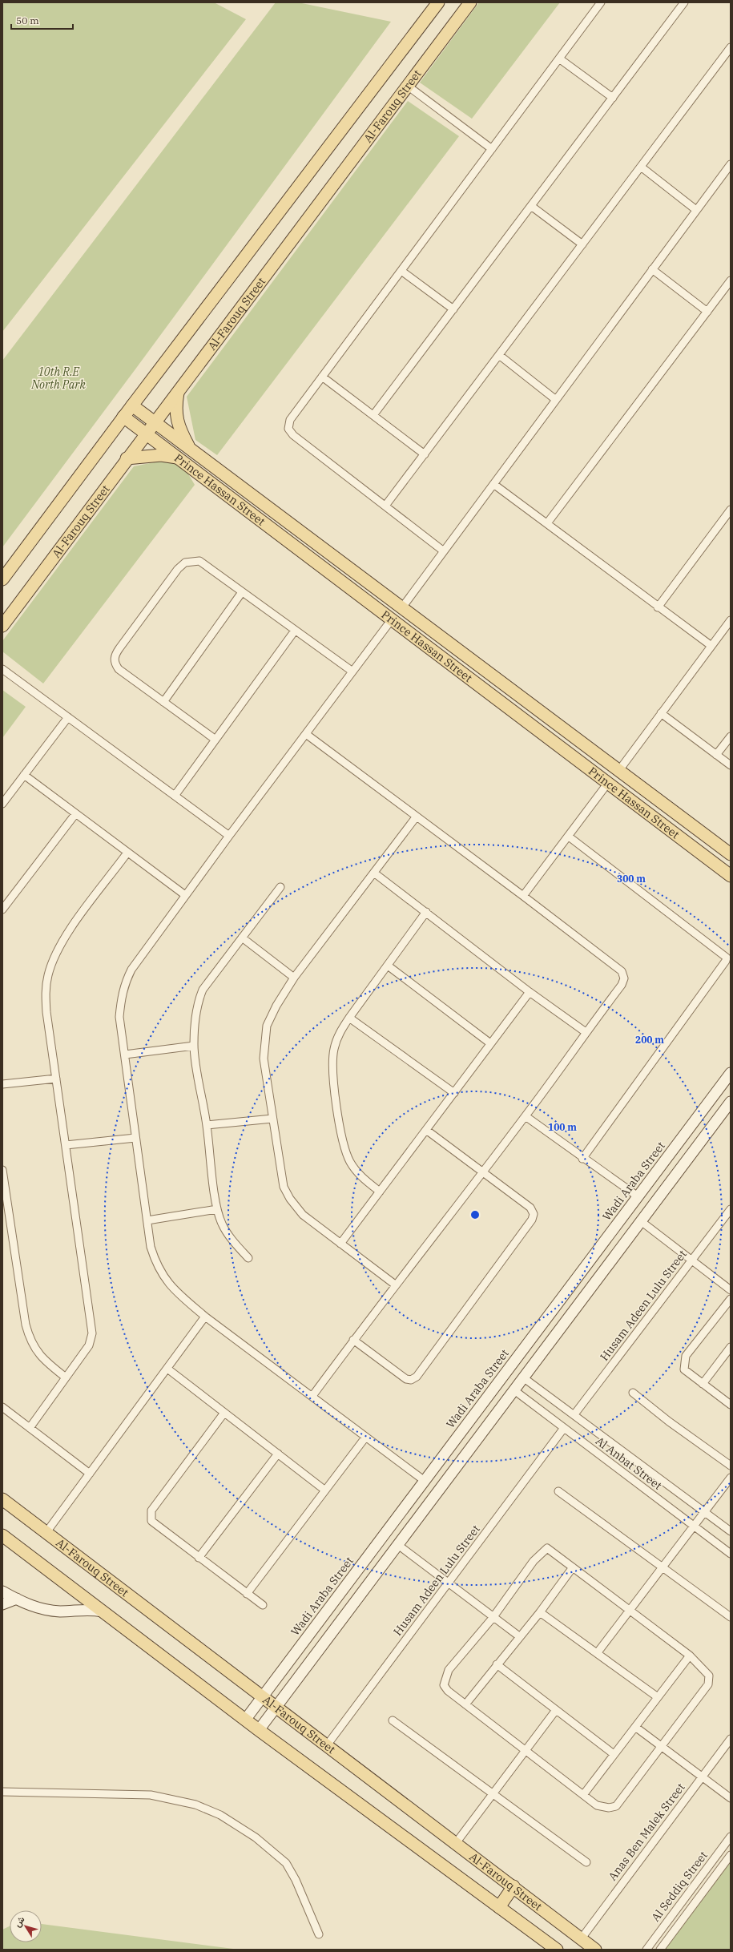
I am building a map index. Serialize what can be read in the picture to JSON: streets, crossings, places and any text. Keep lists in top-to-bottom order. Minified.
{"streets":{"main road":["Al-Farouq Street","Prince Hassan Street","Wadi Araba Street"],"street":["Husam Adeen Lulu Street","Al Anbat Street","Anas Ben Malek Street","Al Seddiq Street"]},"crossings":[["Al-Farouq Street","Prince Hassan Street"],["Al-Farouq Street","Wadi Araba Street"],["Al-Farouq Street","Husam Adeen Lulu Street"],["Al-Farouq Street","Anas Ben Malek Street"],["Husam Adeen Lulu Street","Al Anbat Street"]],"parks":["10th R.E North Park"],"scale_bar":"50 m","north":"top left","rings":["300 m","200 m","100 m"]}
